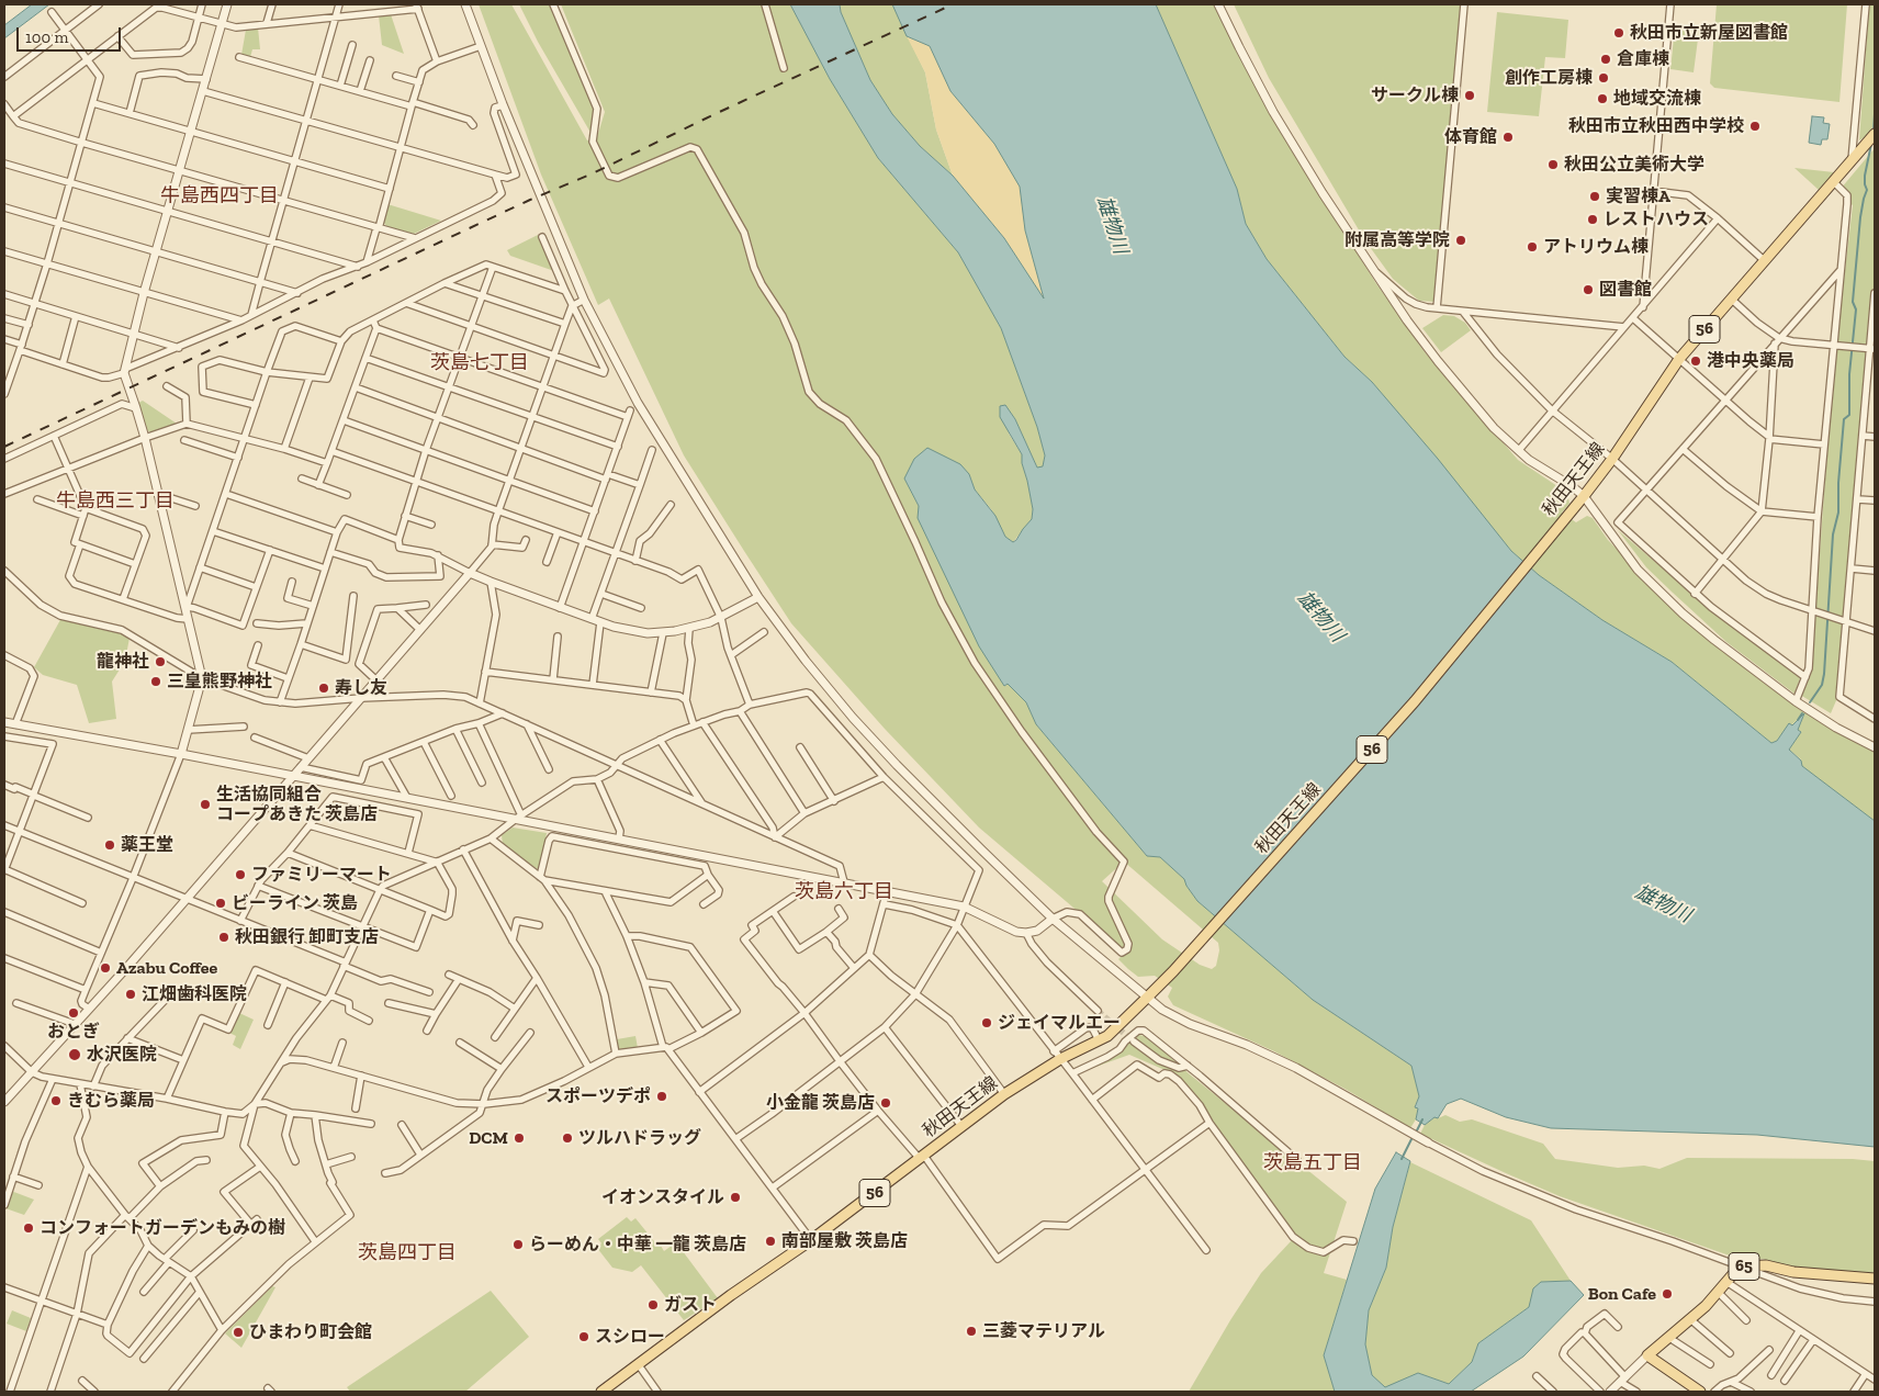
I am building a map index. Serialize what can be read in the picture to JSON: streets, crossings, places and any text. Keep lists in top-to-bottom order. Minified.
{"streets":{"main road":["56","秋田天王線","65"]},"districts":["牛島西四丁目","茨島七丁目","牛島西三丁目","茨島六丁目","茨島五丁目","茨島四丁目"],"water":["雄物川"],"places":["秋田市立新屋図書館","倉庫棟","創作工房棟","サークル棟","地域交流棟","秋田市立秋田西中学校","体育館","秋田公立美術大学","実習棟A","レストハウス","附属高等学院","アトリウム棟","図書館","港中央薬局","龍神社","三皇熊野神社","寿し友","生活協同組合 コープあきた 茨島店","薬王堂","ファミリーマート","ビーライン 茨島","秋田銀行 卸町支店","Azabu Coffee","江畑歯科医院","おとぎ","ジェイマルエー","水沢医院","スポーツデポ","きむら薬局","小金龍 茨島店","DCM","ツルハドラッグ","イオンスタイル","コンフォートガーデンもみの樹","南部屋敷 茨島店","らーめん・中華 一龍 茨島店","Bon Cafe","ガスト","三菱マテリアル","ひまわり町会館","スシロー"],"scale_bar":"100 m"}
